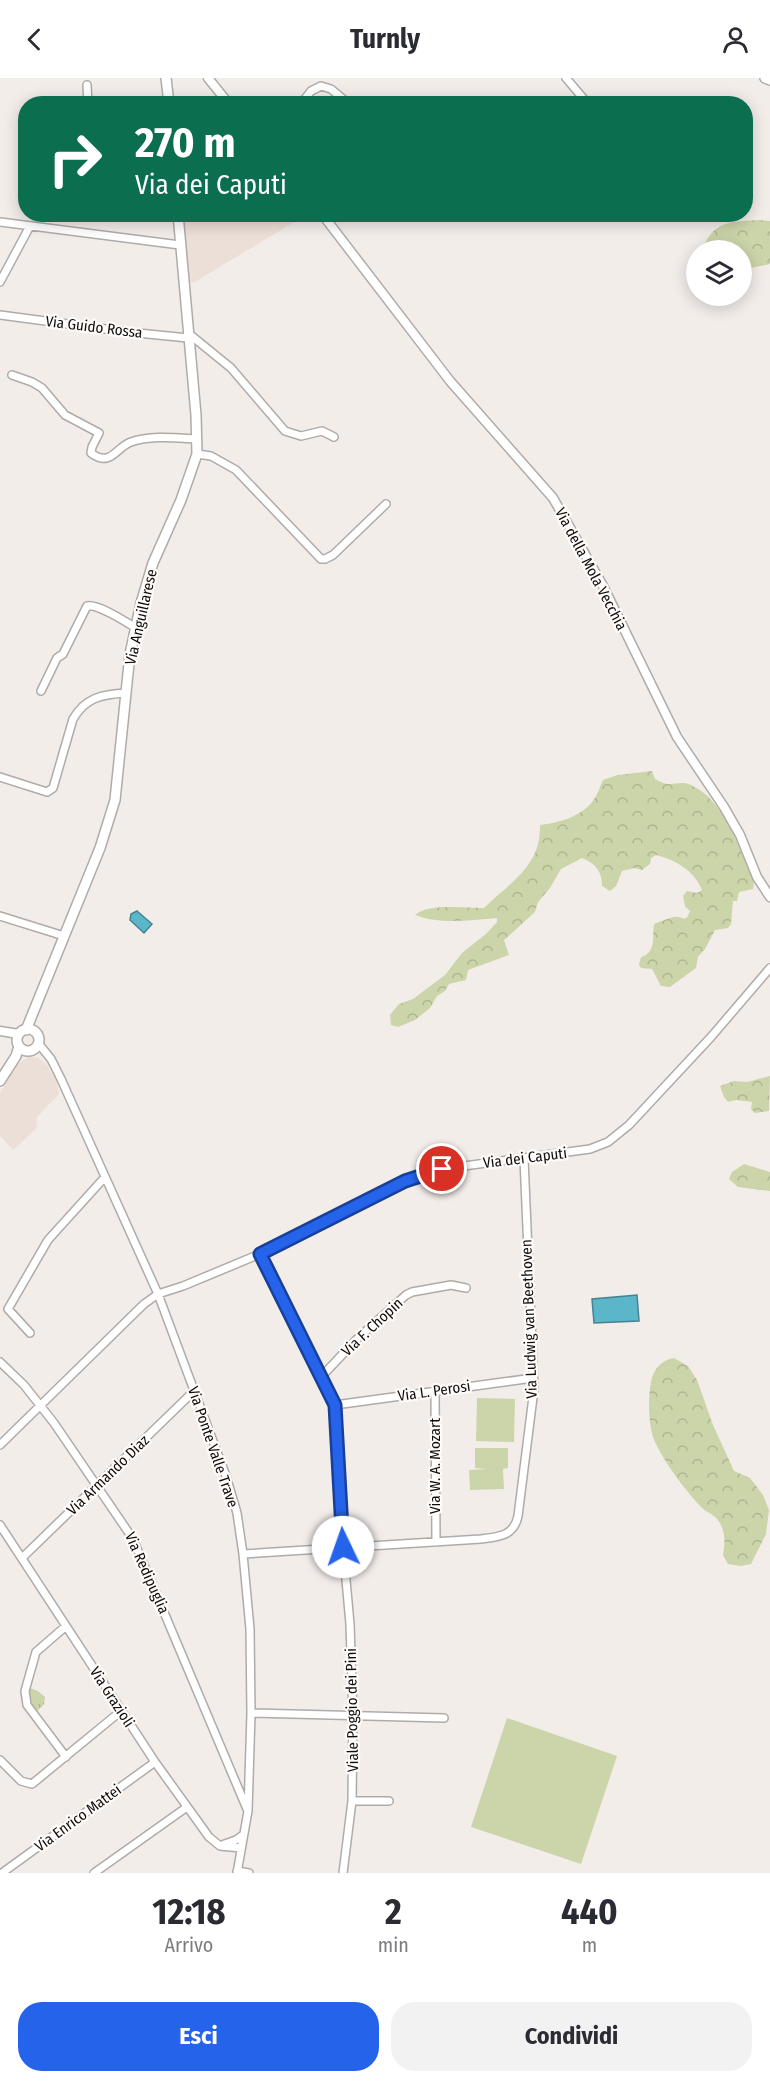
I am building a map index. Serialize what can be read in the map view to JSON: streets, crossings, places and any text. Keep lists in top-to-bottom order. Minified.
{"streets":{"main road":["Via Anguillarese"],"street":["Via Guido Rossa","Via della Mola Vecchia","Via dei Caputi","Via Ludwig van Beethoven","Via F. Chopin","Via L. Perosi","Via Ponte Valle Trave","Via W. A. Mozart","Via Armando Diaz","Via Redipuglia","Via Grazioli","Viale Poggio dei Pini","Via Enrico Mattei"]},"crossings":[["Via Guido Rossa","Via Anguillarese"],["Via Anguillarese","Via Ponte Valle Trave"],["Via dei Caputi","Via Ludwig van Beethoven"],["Via dei Caputi","Via Ponte Valle Trave"],["Via Ludwig van Beethoven","Via L. Perosi"],["Via Ludwig van Beethoven","Via Ponte Valle Trave"],["Via Ludwig van Beethoven","Via W. A. Mozart"],["Via Ludwig van Beethoven","Viale Poggio dei Pini"],["Via L. Perosi","Via W. A. Mozart"],["Via L. Perosi","Viale Poggio dei Pini"],["Via Ponte Valle Trave","Via Armando Diaz"],["Via Ponte Valle Trave","Via Redipuglia"],["Via Armando Diaz","Via Redipuglia"],["Via Armando Diaz","Via Grazioli"],["Via Grazioli","Via Enrico Mattei"]],"page":{"header":"Turnly","turn":["270 m","Via dei Caputi"],"eta":["12:18","Arrivo","2","min","440","m"],"buttons":["Esci","Condividi"]}}
